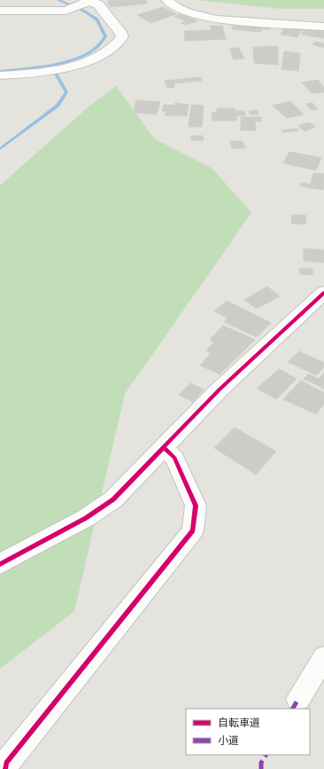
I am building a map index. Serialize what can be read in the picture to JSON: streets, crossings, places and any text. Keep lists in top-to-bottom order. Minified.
{"legend":["自転車道","小道"]}
